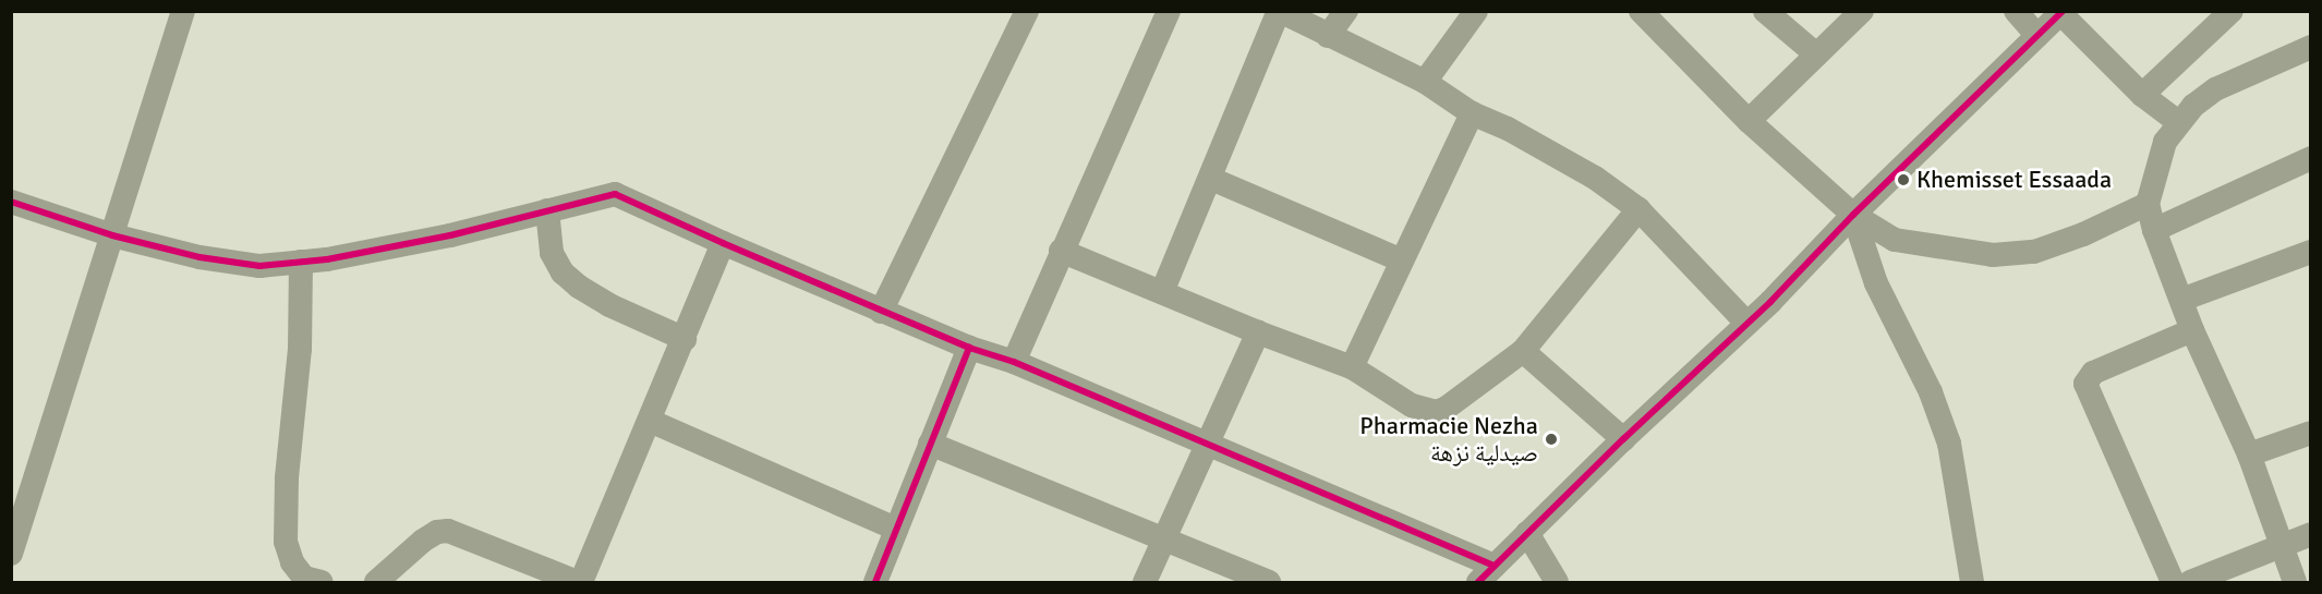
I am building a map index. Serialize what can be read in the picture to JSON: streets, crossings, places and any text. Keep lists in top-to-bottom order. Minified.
{"places":["Khemisset Essaada","Pharmacie Nezha صيدلية نزهة"]}
